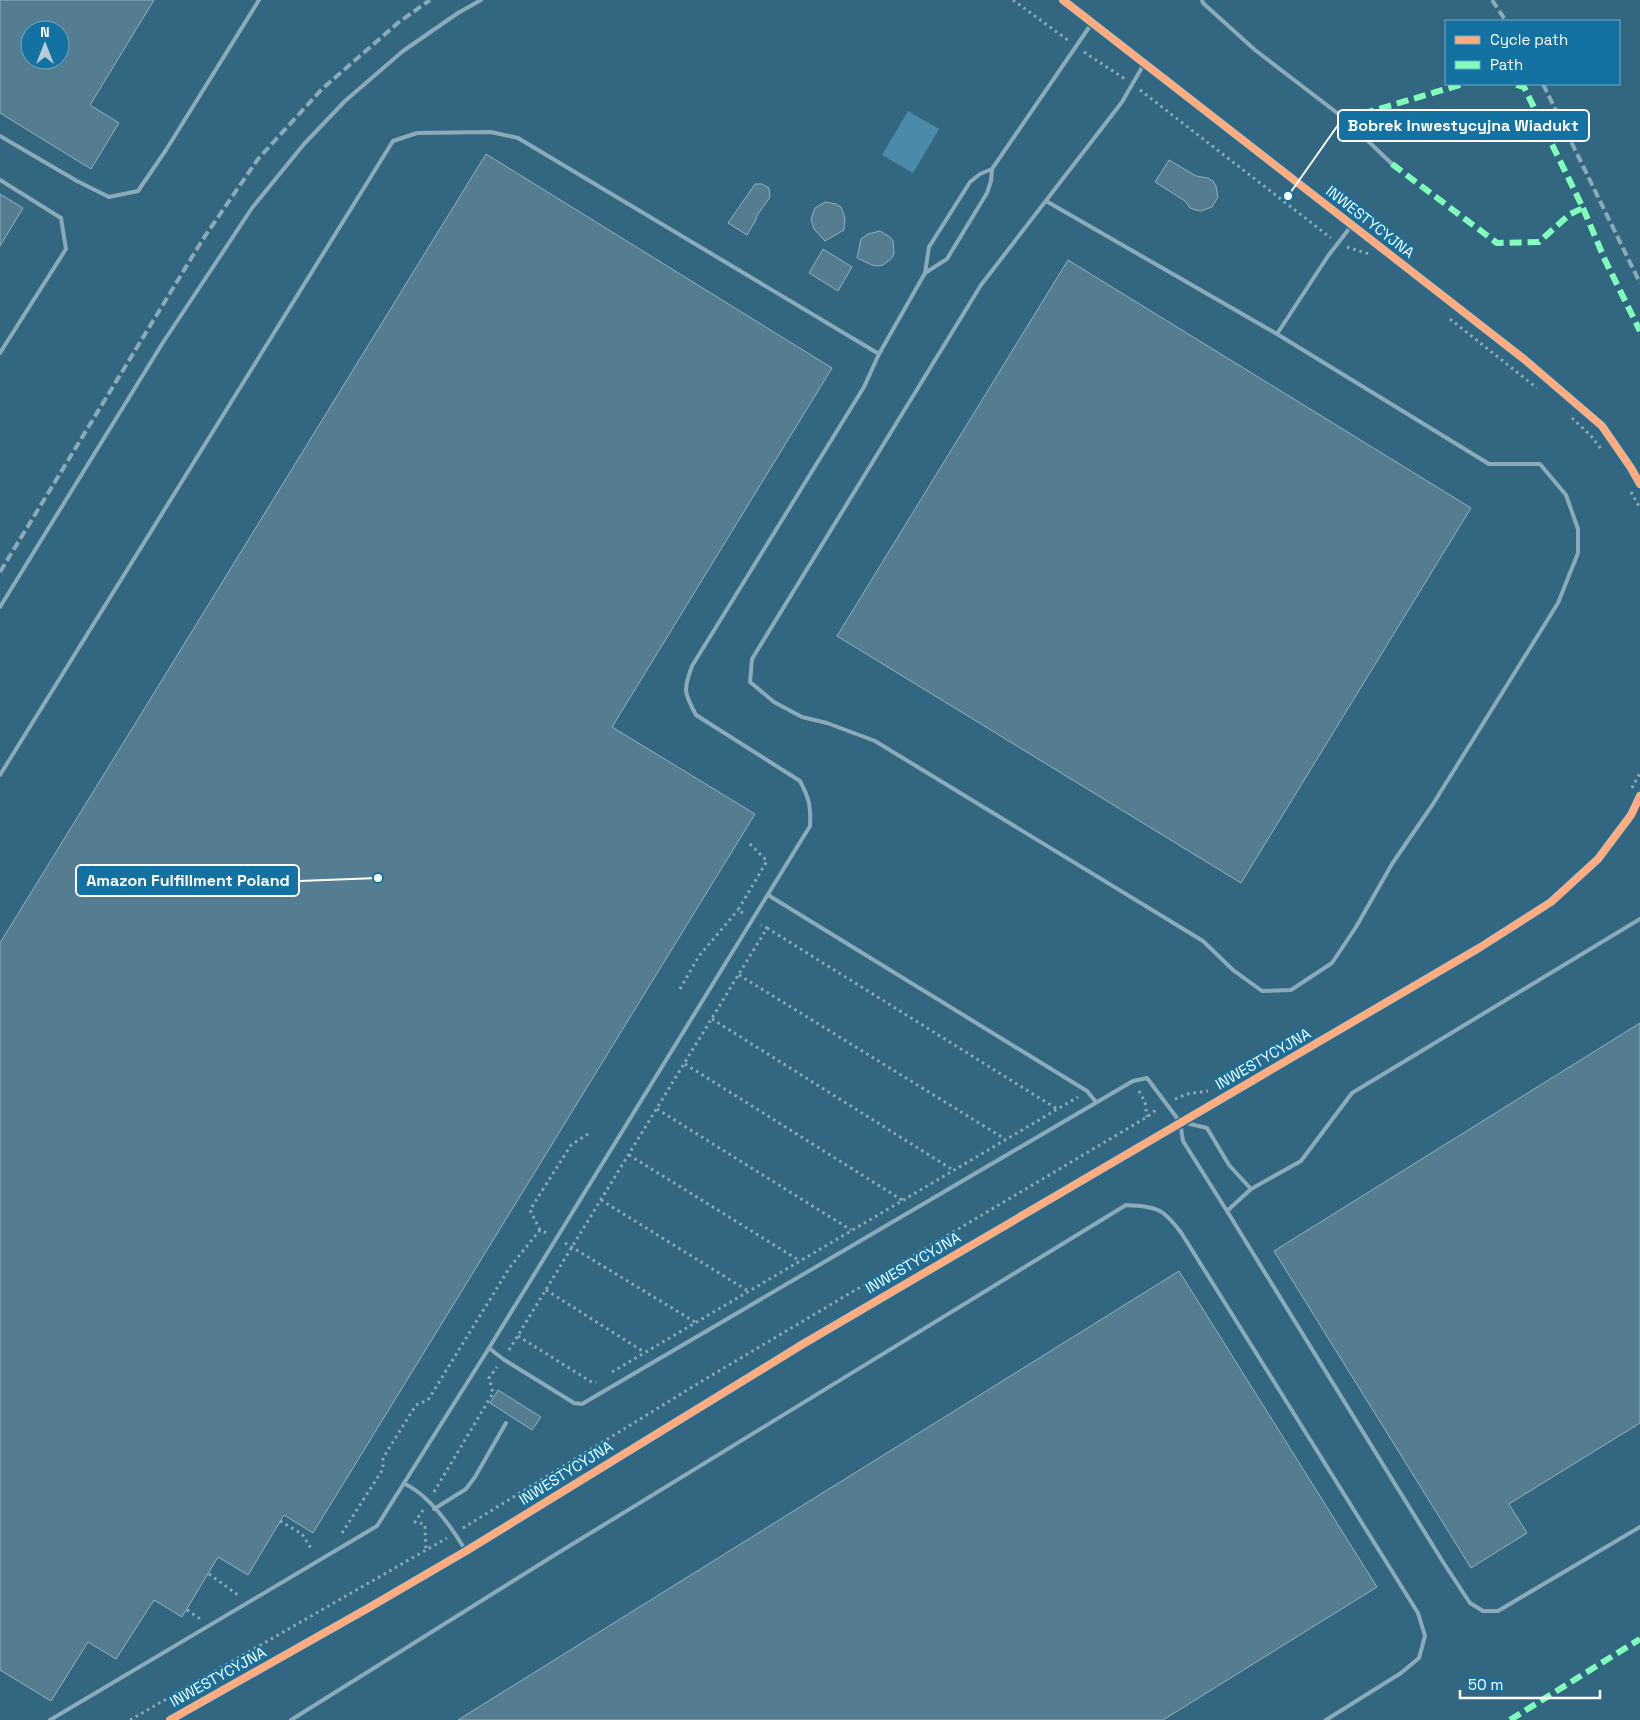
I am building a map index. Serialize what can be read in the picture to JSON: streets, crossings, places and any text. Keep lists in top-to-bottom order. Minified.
{"streets":{"street":["INWESTYCYJNA"]},"places":["Bobrek Inwestycyjna Wiadukt","Amazon Fulfillment Poland"],"legend":["Cycle path","Path"],"scale_bar":"50 m","north":"top"}
